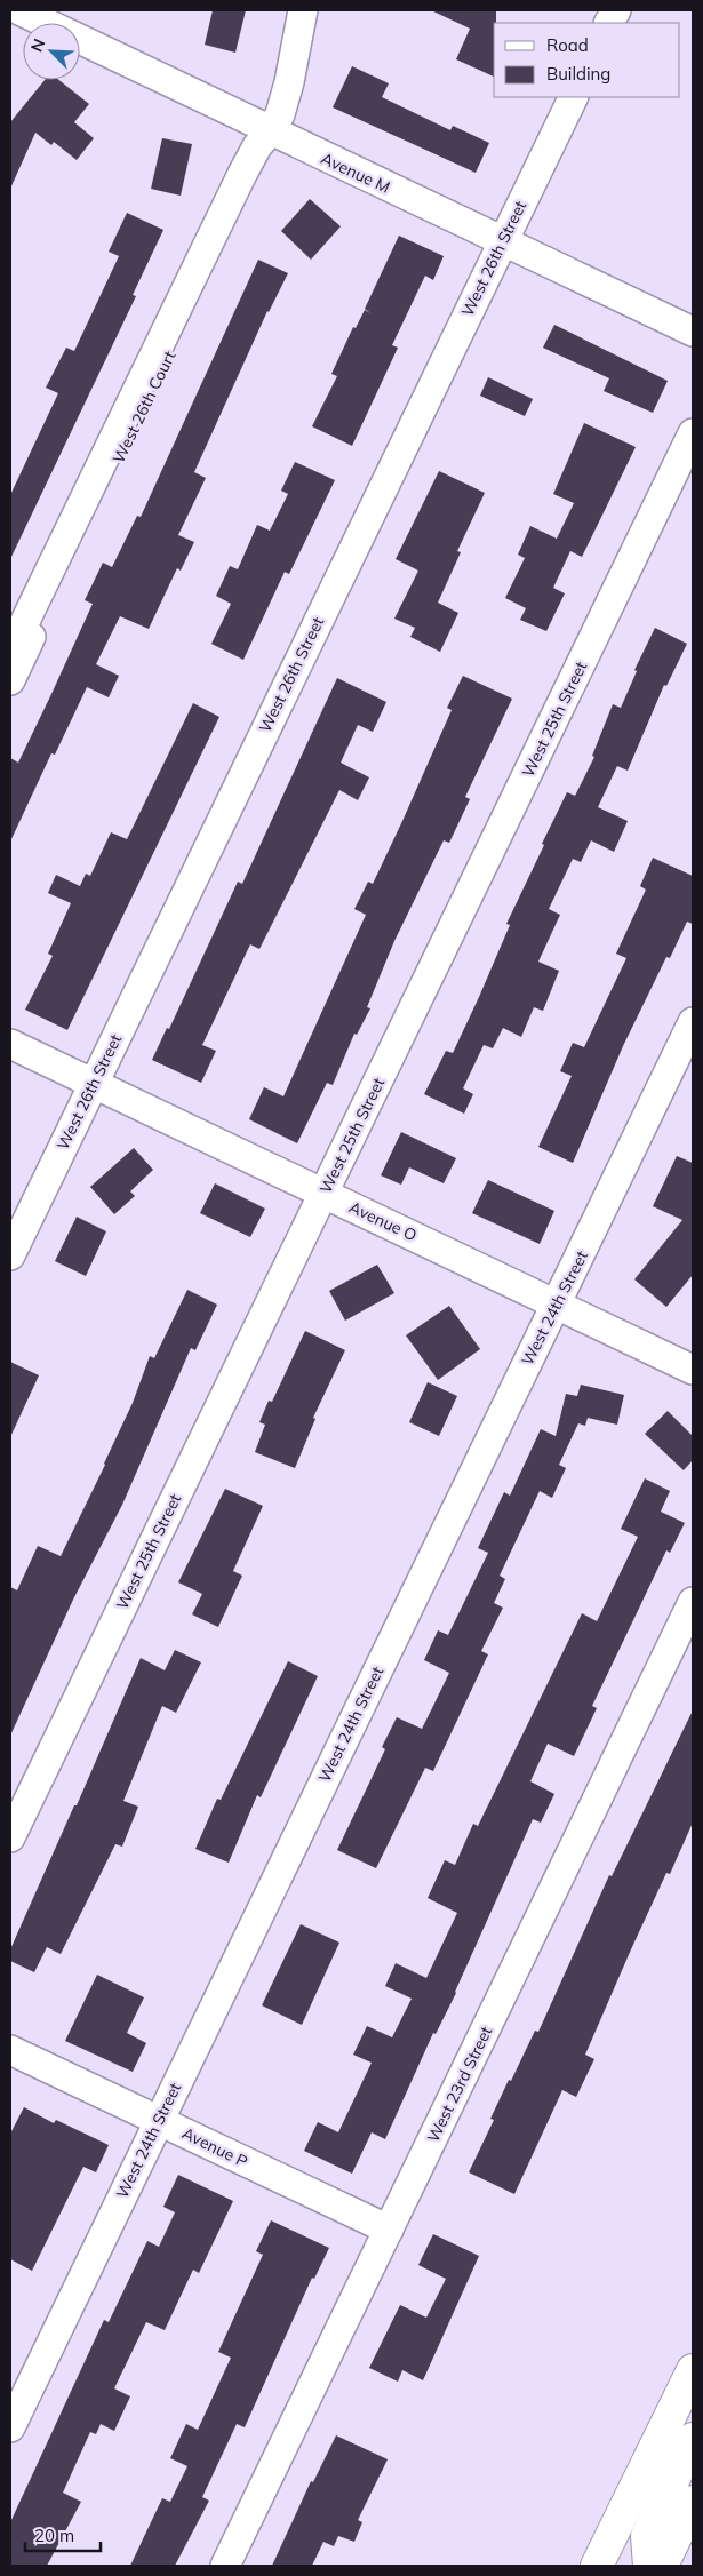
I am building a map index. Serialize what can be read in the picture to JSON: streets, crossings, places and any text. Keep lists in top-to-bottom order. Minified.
{"streets":{"street":["Avenue M","West 26th Street","West 26th Court","West 25th Street","Avenue O","West 24th Street","West 23rd Street","Avenue P"]},"crossings":[["Avenue M","West 26th Street"],["Avenue M","West 26th Court"],["West 26th Street","Avenue O"],["West 25th Street","Avenue O"],["Avenue O","West 24th Street"],["West 24th Street","Avenue P"],["West 23rd Street","Avenue P"]],"legend":["Road","Building"],"scale_bar":"20 m","north":"top left"}
